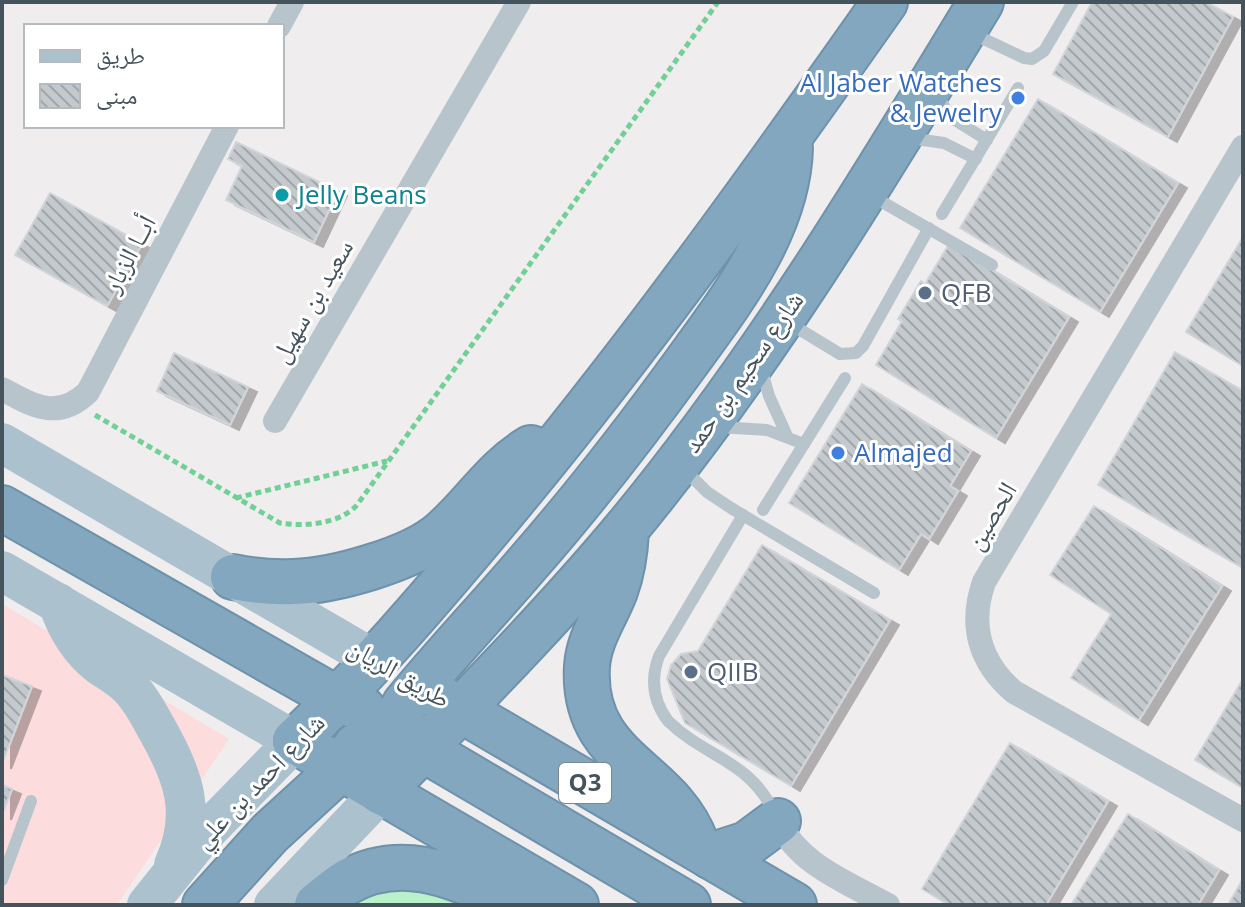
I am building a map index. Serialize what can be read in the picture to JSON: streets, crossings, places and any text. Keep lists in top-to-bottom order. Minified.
{"streets":{"highway":["شارع سحيم بن حمد","طريق الريان","شارع احمد بن علي","Q3"],"street":["أبــا الزبار","سعيد بن سهيل","الحصين"]},"crossings":[["شارع سحيم بن حمد","طريق الريان"],["طريق الريان","شارع احمد بن علي"]],"places":["Al Jaber Watches & Jewelry","Jelly Beans","QFB","Almajed","QIIB"],"legend":["طريق","مبنى"]}
